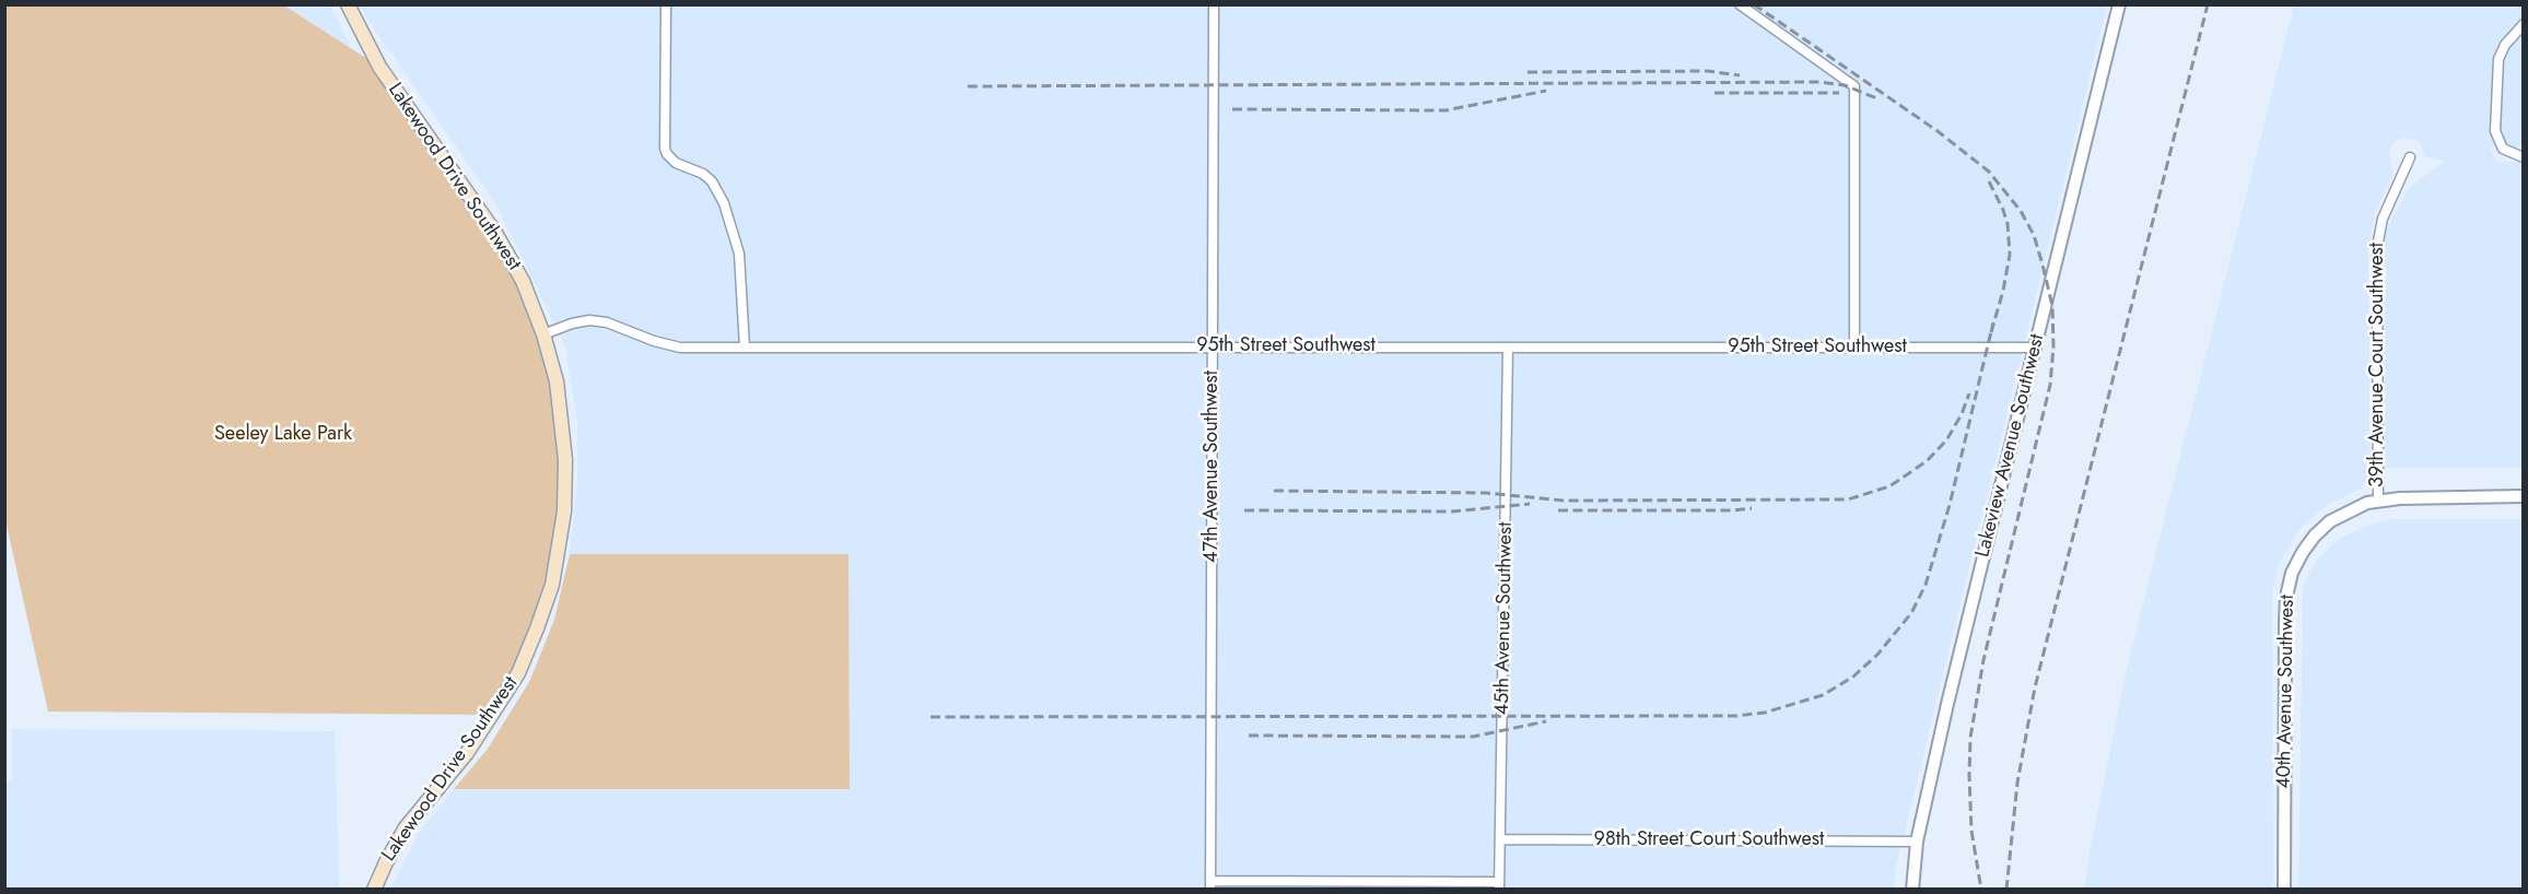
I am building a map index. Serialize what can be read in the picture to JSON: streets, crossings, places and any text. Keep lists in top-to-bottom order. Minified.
{"streets":{"main road":["Lakewood Drive Southwest"],"street":["95th Street Southwest","39th Avenue Court Southwest","Lakeview Avenue Southwest","47th Avenue Southwest","45th Avenue Southwest","40th Avenue Southwest","98th Street Court Southwest"]},"crossings":[["Lakewood Drive Southwest","95th Street Southwest"],["95th Street Southwest","Lakeview Avenue Southwest"],["95th Street Southwest","47th Avenue Southwest"],["95th Street Southwest","45th Avenue Southwest"],["39th Avenue Court Southwest","40th Avenue Southwest"],["Lakeview Avenue Southwest","98th Street Court Southwest"],["45th Avenue Southwest","98th Street Court Southwest"]],"parks":["Seeley Lake Park"]}
